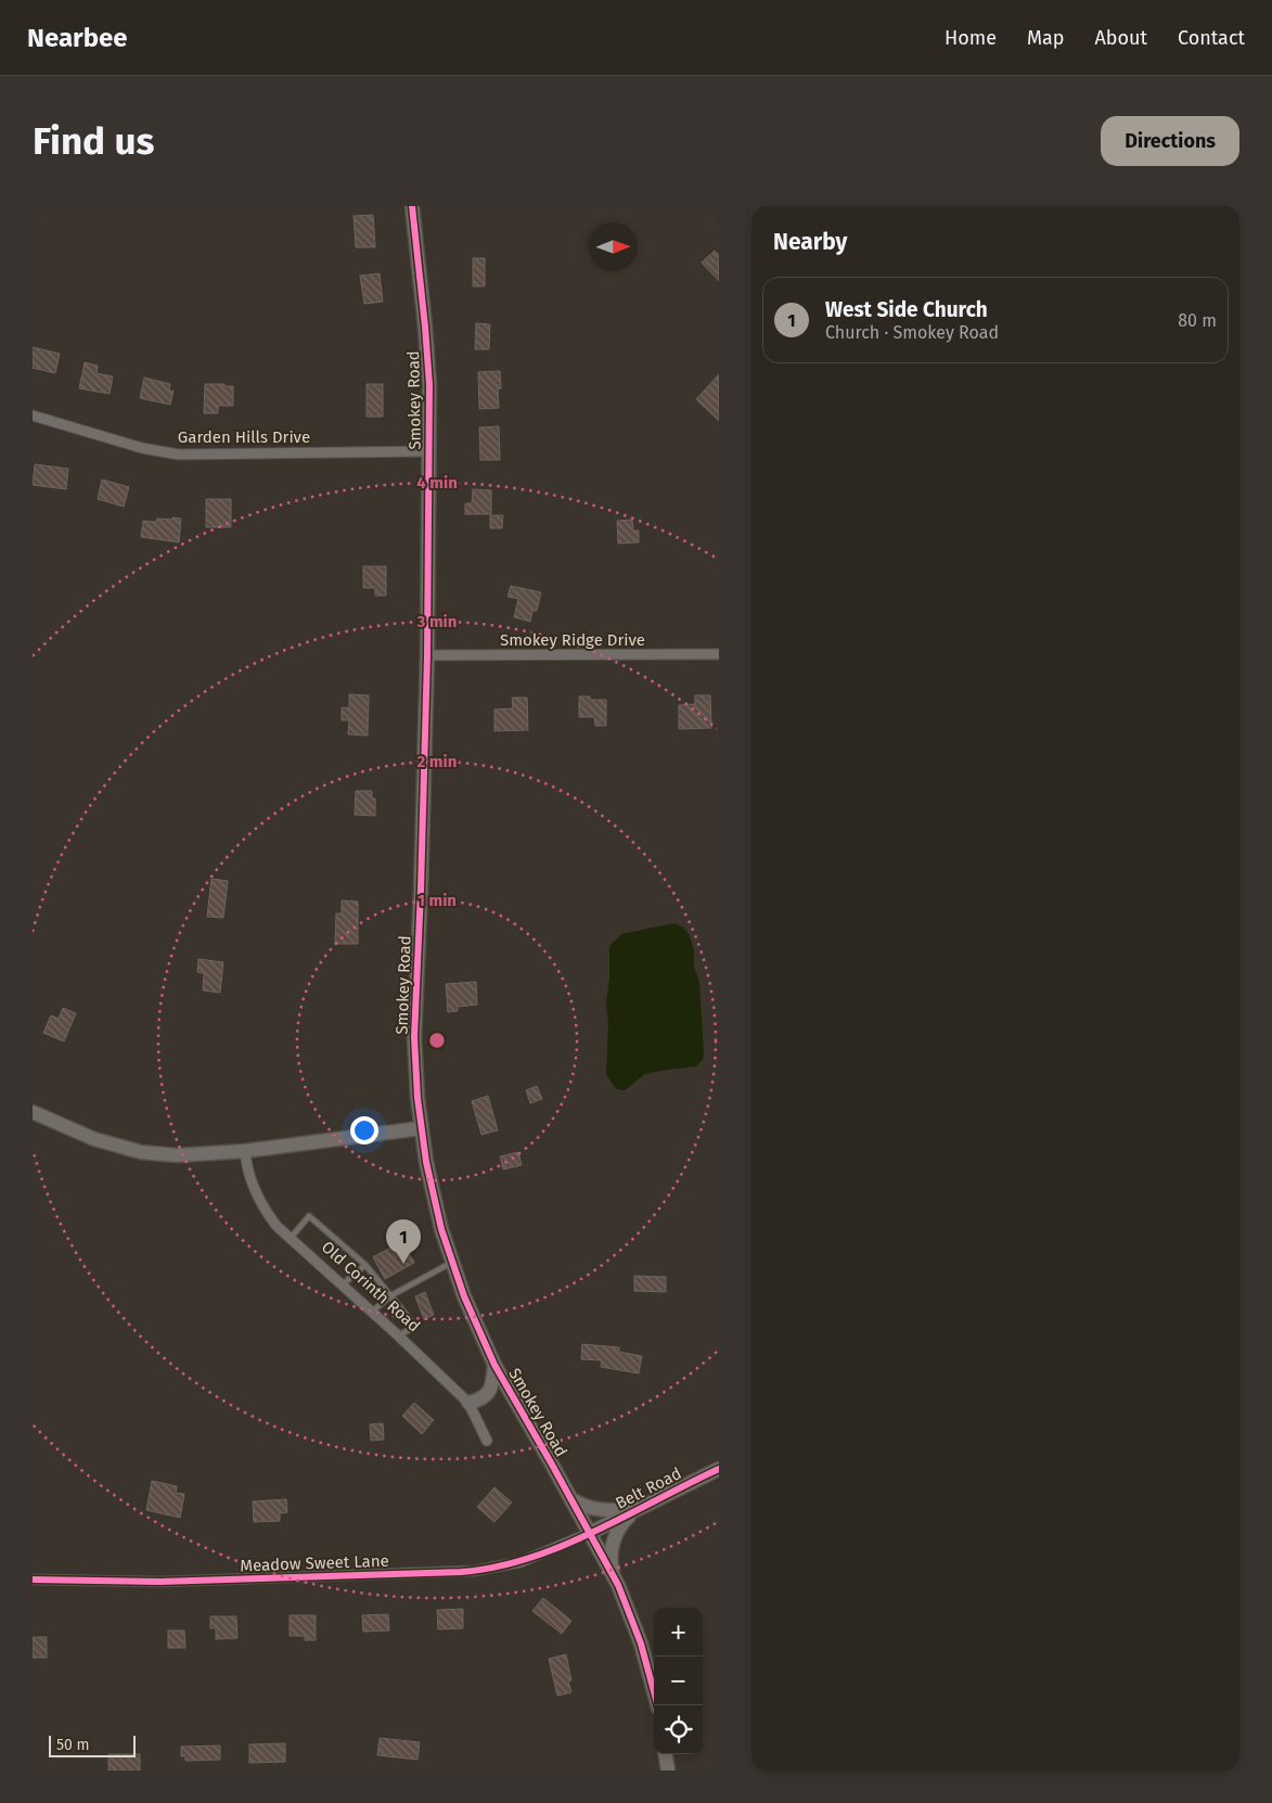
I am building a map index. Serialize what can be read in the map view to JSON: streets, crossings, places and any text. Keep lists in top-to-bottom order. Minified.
{"streets":{"street":["Smokey Road","Garden Hills Drive","Smokey Ridge Drive","Old Corinth Road","Belt Road","Meadow Sweet Lane"]},"crossings":[["Smokey Road","Garden Hills Drive"],["Smokey Road","Smokey Ridge Drive"],["Smokey Road","Belt Road"],["Smokey Road","Meadow Sweet Lane"],["Belt Road","Meadow Sweet Lane"]],"scale_bar":"50 m","north":"right","page":{"header":"Nearbee","nav":["Home","Map","About","Contact"],"buttons":"Directions","title":"Find us","heading":"Nearby","list":[{"mark":"1","name":"West Side Church","note":"Church · Smokey Road","value":"80 m"}],"pins":"1","map_buttons":["+","−"],"scale":"50 m"},"rings":["4 min","3 min","2 min","1 min"]}
